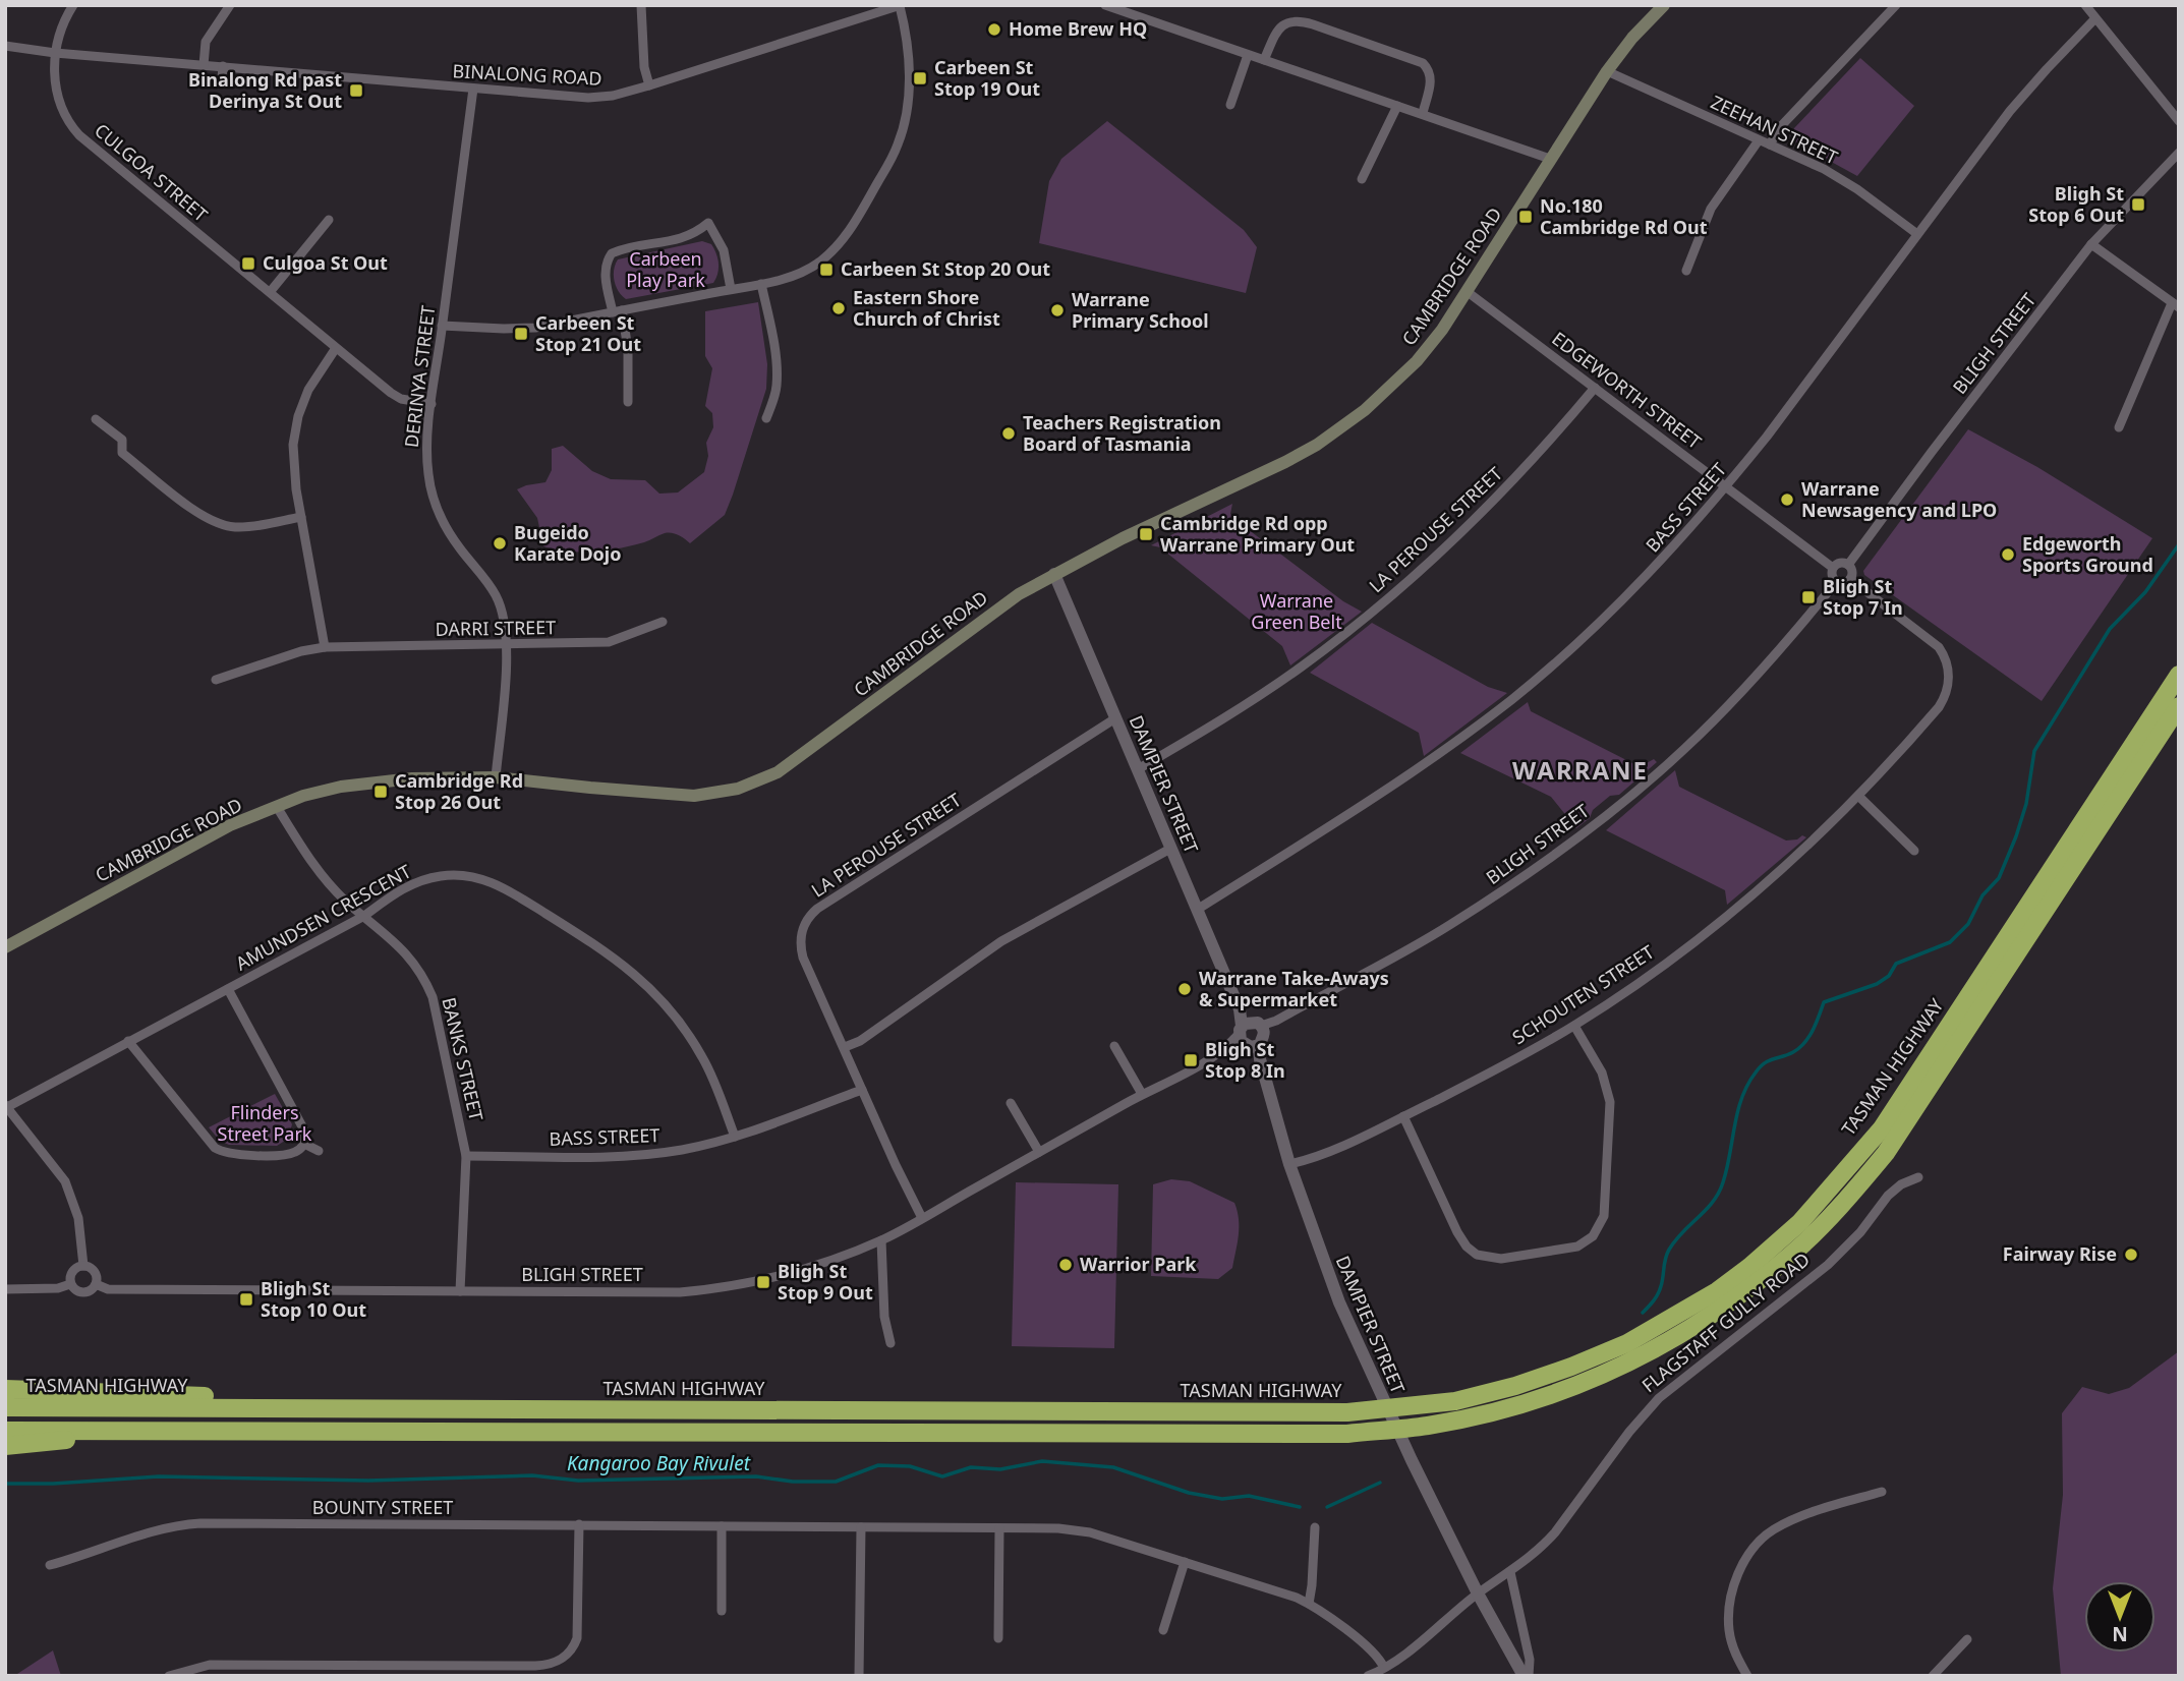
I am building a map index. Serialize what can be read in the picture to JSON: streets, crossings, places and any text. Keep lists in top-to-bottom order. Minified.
{"streets":{"highway":["TASMAN HIGHWAY"],"main road":["CAMBRIDGE ROAD"],"street":["BINALONG ROAD","ZEEHAN STREET","CULGOA STREET","BLIGH STREET","DERINYA STREET","EDGEWORTH STREET","BASS STREET","LA PEROUSE STREET","DARRI STREET","DAMPIER STREET","AMUNDSEN CRESCENT","SCHOUTEN STREET","BANKS STREET","FLAGSTAFF GULLY ROAD","BOUNTY STREET"]},"crossings":[["BINALONG ROAD","CULGOA STREET"],["BINALONG ROAD","DERINYA STREET"],["ZEEHAN STREET","CAMBRIDGE ROAD"],["ZEEHAN STREET","BASS STREET"],["CULGOA STREET","DERINYA STREET"],["CAMBRIDGE ROAD","DERINYA STREET"],["CAMBRIDGE ROAD","EDGEWORTH STREET"],["CAMBRIDGE ROAD","DAMPIER STREET"],["CAMBRIDGE ROAD","BANKS STREET"],["BLIGH STREET","EDGEWORTH STREET"],["BLIGH STREET","LA PEROUSE STREET"],["BLIGH STREET","DAMPIER STREET"],["BLIGH STREET","SCHOUTEN STREET"],["BLIGH STREET","BANKS STREET"],["DERINYA STREET","DARRI STREET"],["EDGEWORTH STREET","BASS STREET"],["EDGEWORTH STREET","LA PEROUSE STREET"],["EDGEWORTH STREET","SCHOUTEN STREET"],["BASS STREET","LA PEROUSE STREET"],["BASS STREET","DAMPIER STREET"],["BASS STREET","AMUNDSEN CRESCENT"],["BASS STREET","BANKS STREET"],["LA PEROUSE STREET","DAMPIER STREET"],["DAMPIER STREET","SCHOUTEN STREET"],["DAMPIER STREET","FLAGSTAFF GULLY ROAD"],["AMUNDSEN CRESCENT","BANKS STREET"]],"districts":["WARRANE"],"water":["Kangaroo Bay Rivulet"],"parks":["Carbeen Play Park","Warrane Green Belt","Flinders Street Park"],"places":{"other":["Home Brew HQ","Eastern Shore Church of Christ","Warrane Primary School","Teachers Registration Board of Tasmania","Warrane Newsagency and LPO","Bugeido Karate Dojo","Edgeworth Sports Ground","Warrane Take-Aways & Supermarket","Fairway Rise","Warrior Park"],"transit":["Carbeen St Stop 19 Out","Binalong Rd past Derinya St Out","Bligh St Stop 6 Out","No.180 Cambridge Rd Out","Culgoa St Out","Carbeen St Stop 20 Out","Carbeen St Stop 21 Out","Cambridge Rd opp Warrane Primary Out","Bligh St Stop 7 In","Cambridge Rd Stop 26 Out","Bligh St Stop 8 In","Bligh St Stop 9 Out","Bligh St Stop 10 Out"]},"north":"bottom"}
